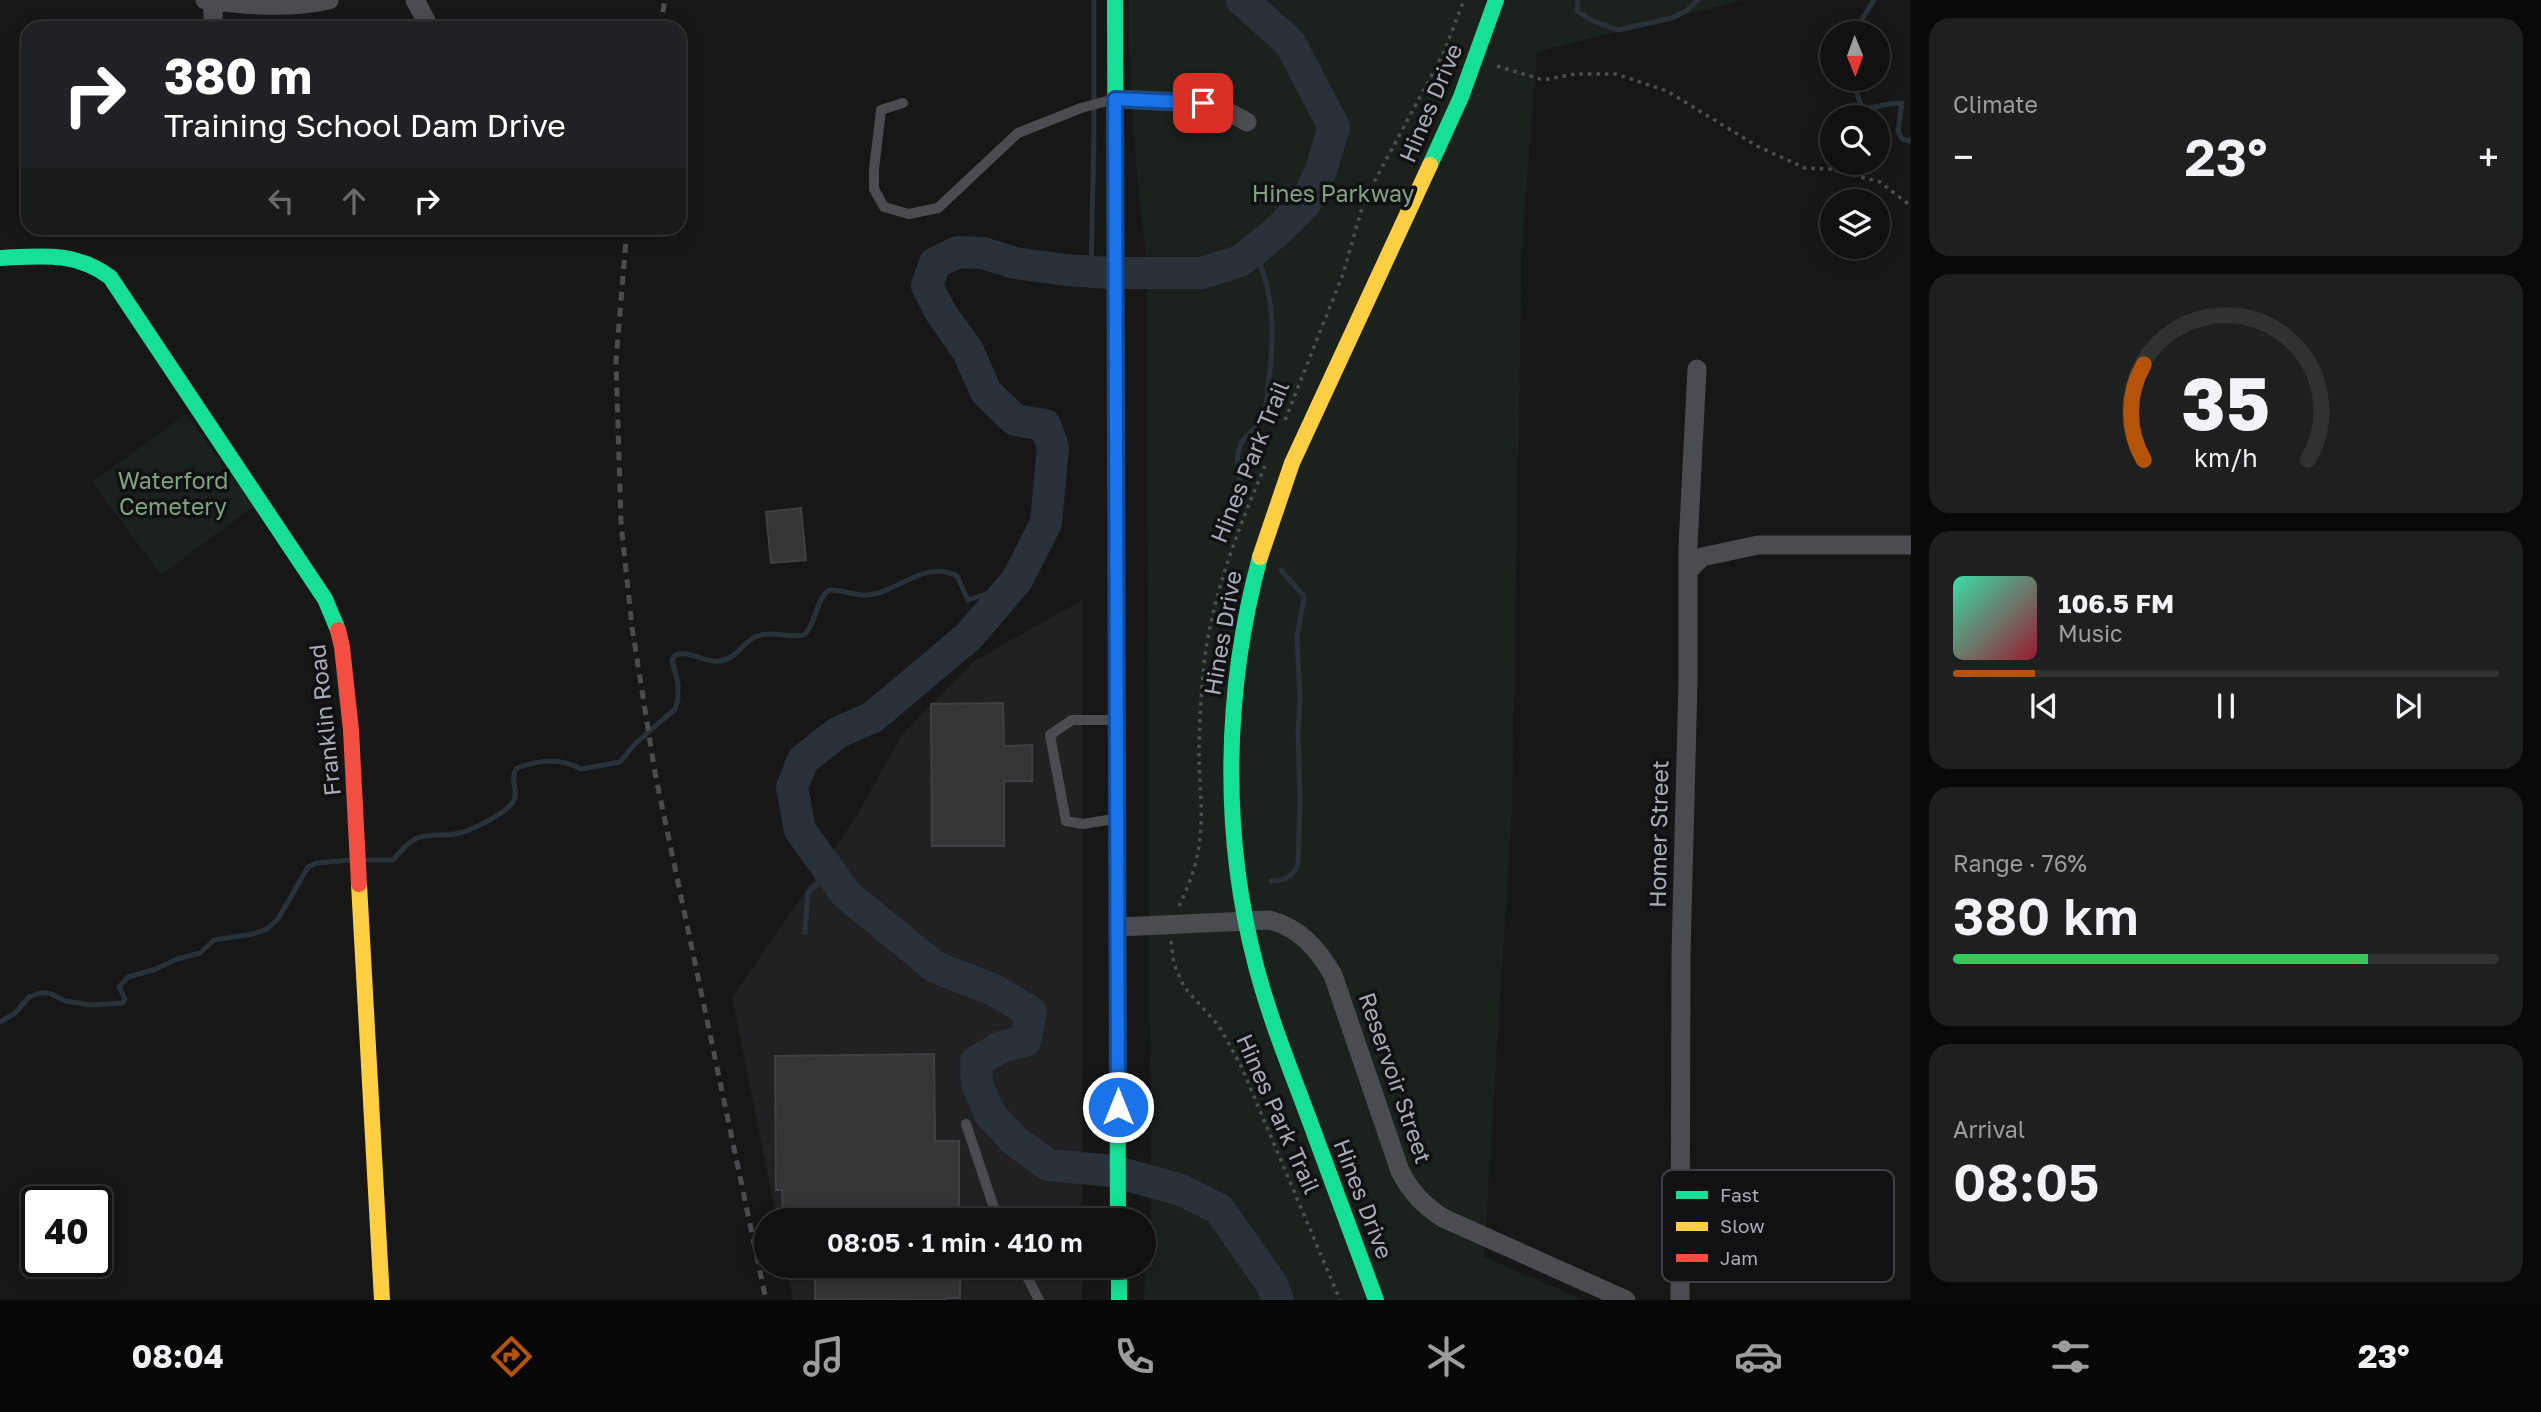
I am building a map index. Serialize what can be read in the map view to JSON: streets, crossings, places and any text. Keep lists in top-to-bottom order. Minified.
{"streets":{"street":["Hines Drive","Franklin Road","Homer Street","Reservoir Street"],"path":["Hines Park Trail"]},"crossings":[["Hines Drive","Reservoir Street"],["Hines Park Trail","Reservoir Street"]],"parks":["Hines Parkway","Waterford Cemetery"],"legend":["Fast","Slow","Jam"],"north":"bottom","page":{"tile":["Climate",["Range · 76%","380 km"],["Arrival","08:05"]],"turn":["380 m","Training School Dam Drive"],"heat":["−","23°","+"],"song":["106.5 FM","Music"],"limit":"40","trip":"08:05 · 1 min · 410 m","tabs":["08:04","23°"],"gauge":["35","km/h"]}}
